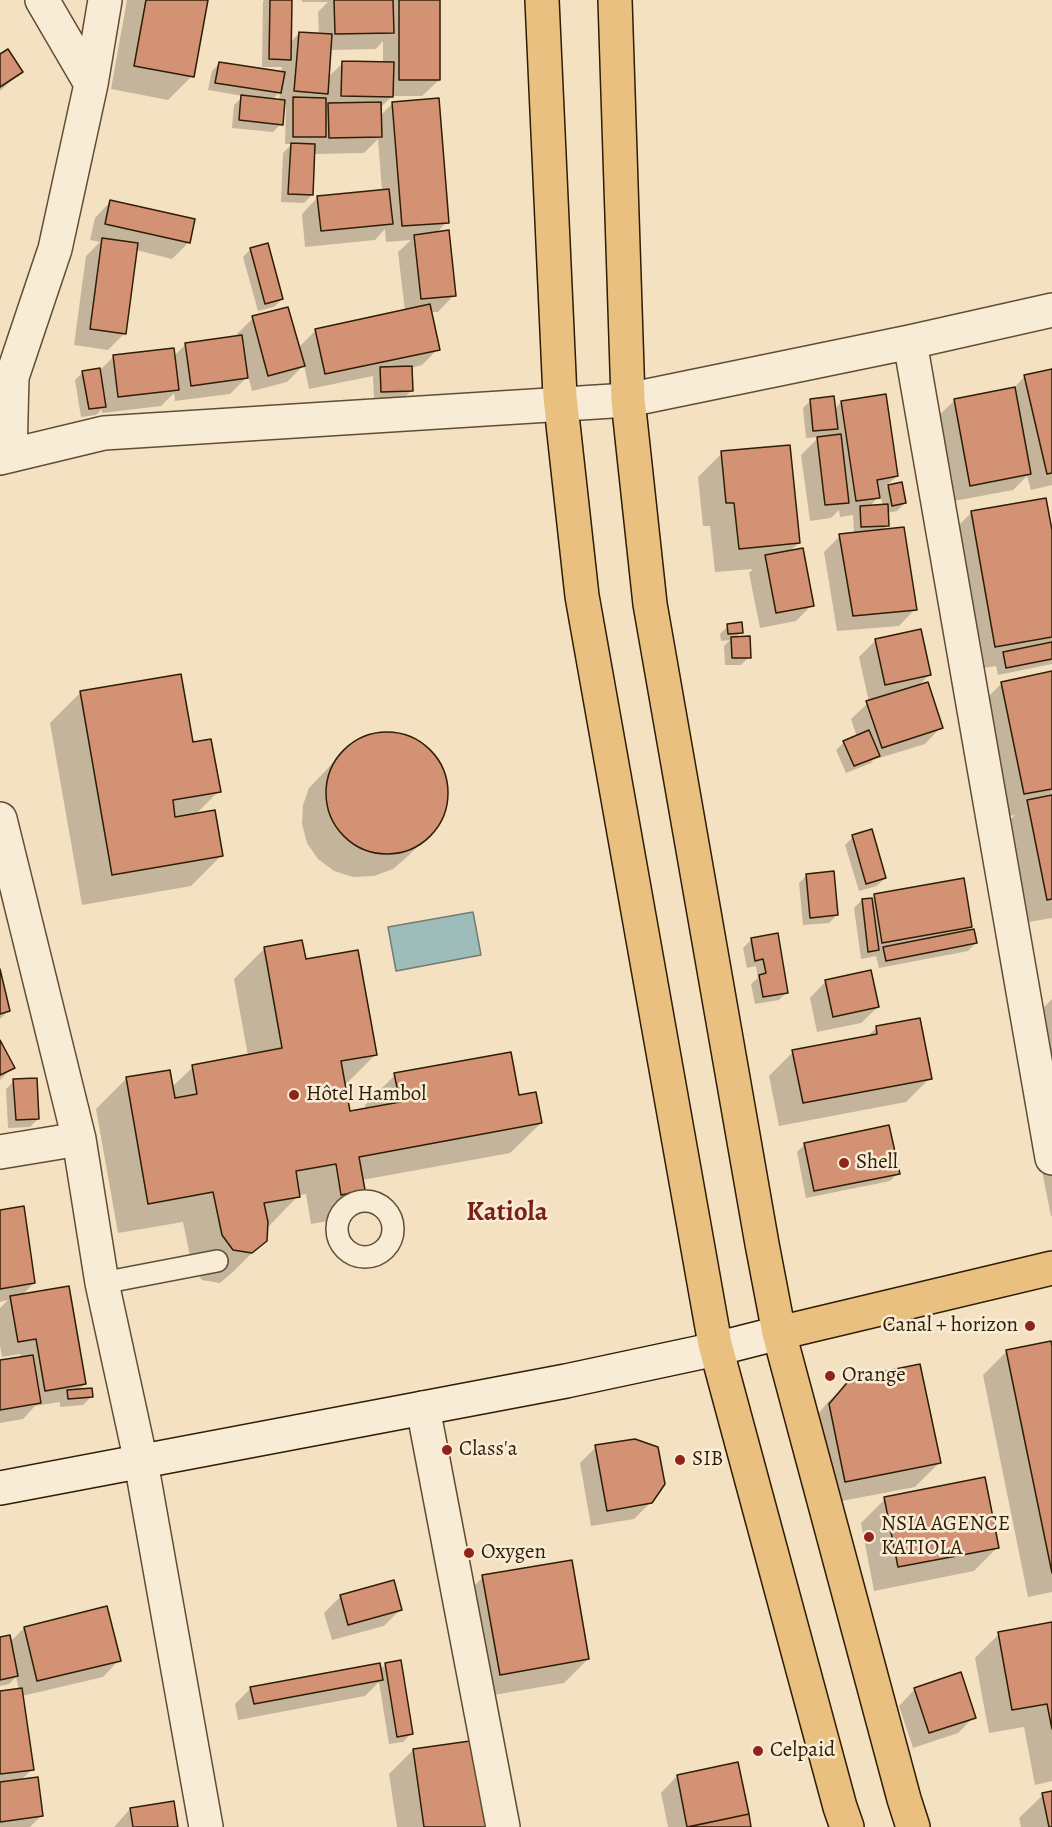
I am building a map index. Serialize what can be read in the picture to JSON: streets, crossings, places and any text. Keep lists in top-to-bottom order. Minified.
{"districts":["Katiola"],"places":["Hôtel Hambol","Shell","Canal + horizon","Orange","Class'a","SIB","NSIA AGENCE KATIOLA","Oxygen","Celpaid"]}
